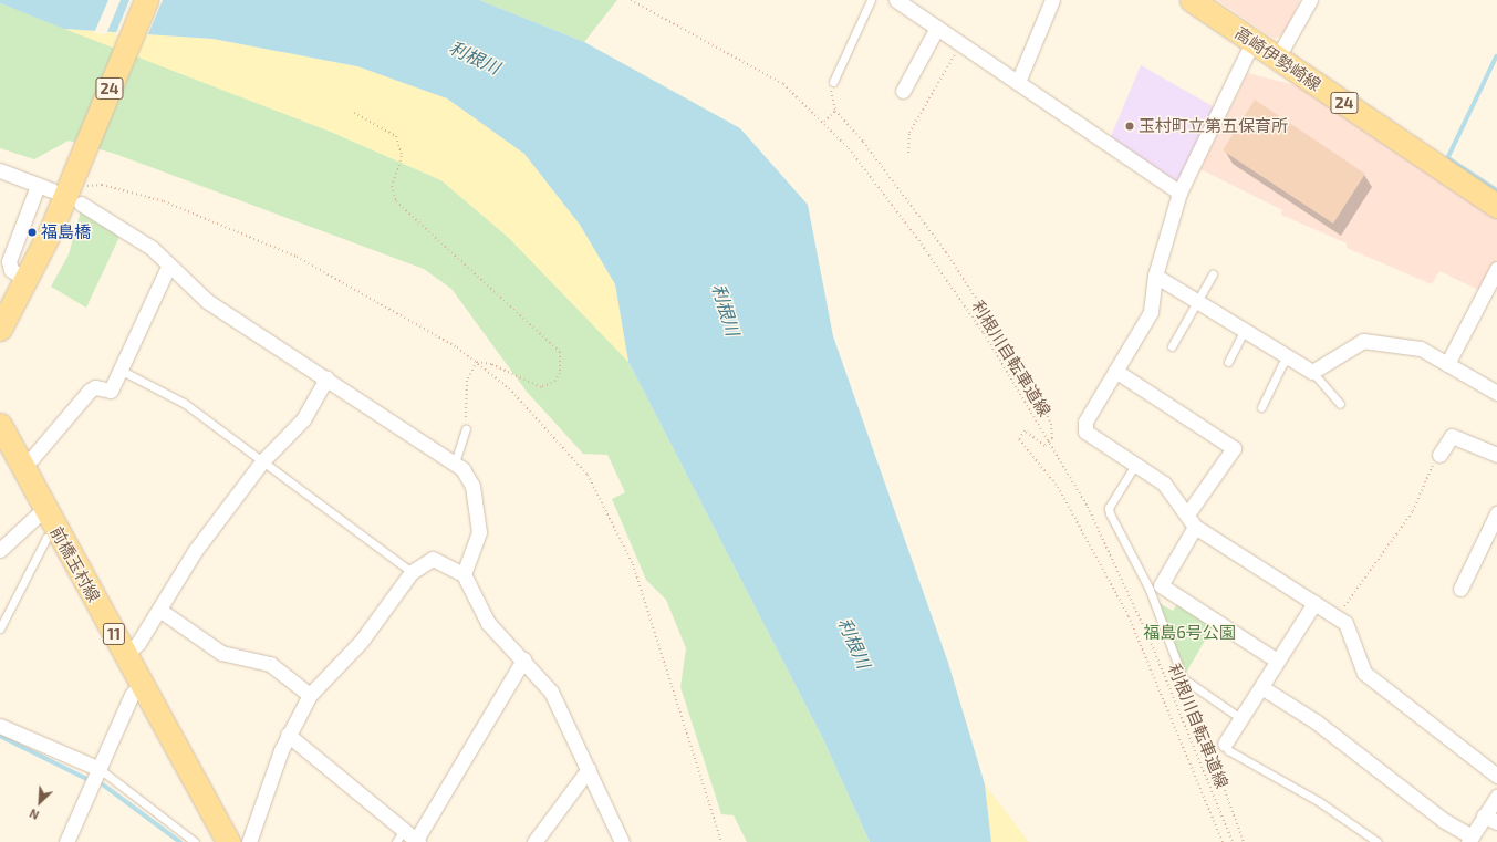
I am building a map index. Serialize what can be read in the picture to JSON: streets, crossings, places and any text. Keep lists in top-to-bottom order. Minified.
{"streets":{"main road":["高崎伊勢崎線","24","前橋玉村線","11"],"path":["利根川自転車道線"]},"water":["利根川"],"parks":["福島6号公園"],"places":["玉村町立第五保育所","福島橋"],"north":"bottom left"}
